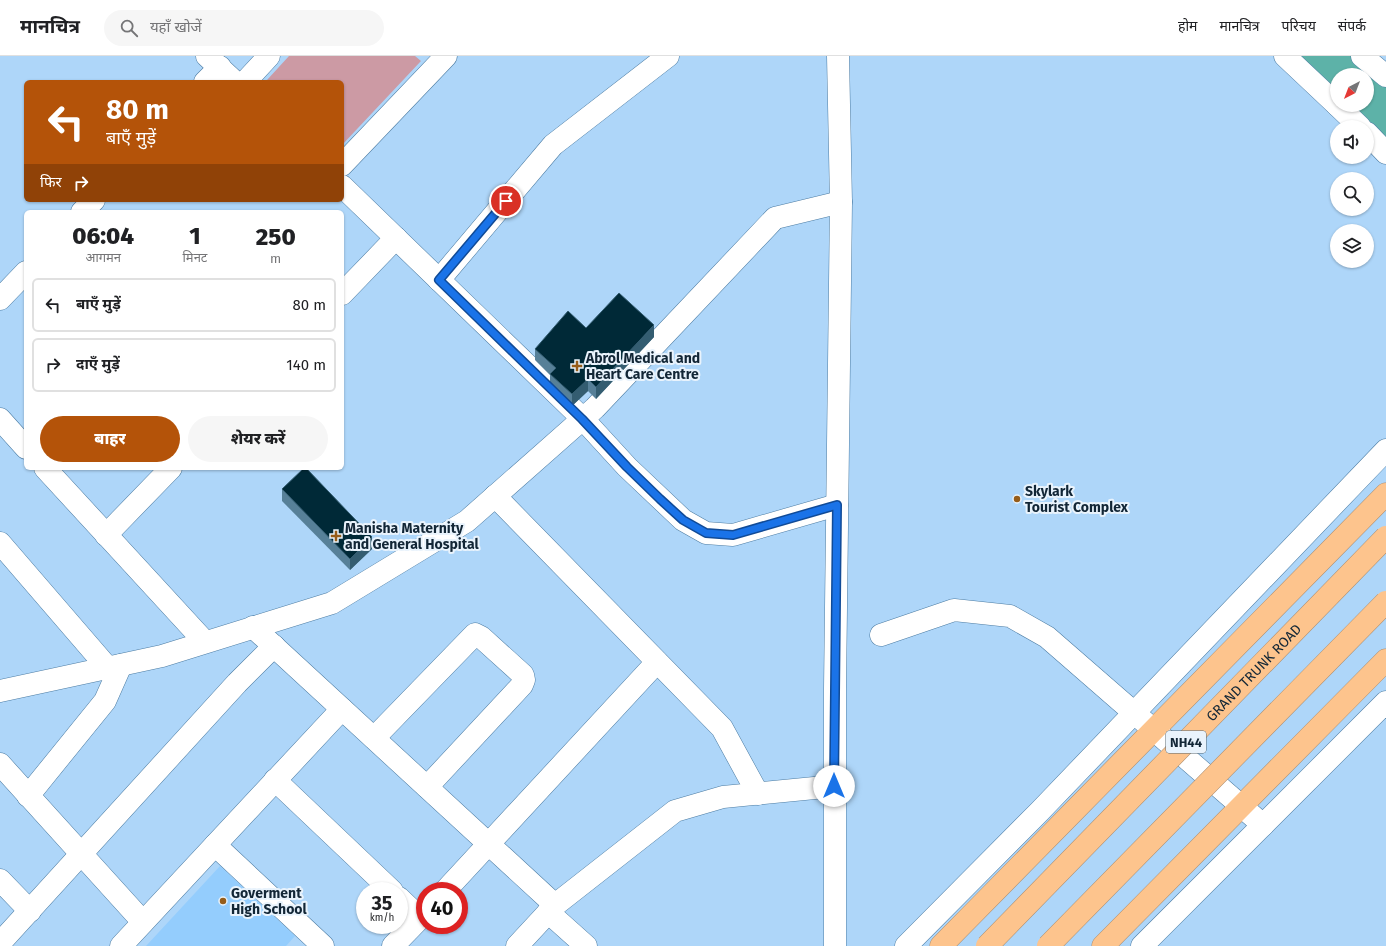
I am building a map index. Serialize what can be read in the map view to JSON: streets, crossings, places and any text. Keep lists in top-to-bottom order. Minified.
{"streets":{"highway":["GRAND TRUNK ROAD","NH44"]},"places":{"health":["Abrol Medical and Heart Care Centre","Manisha Maternity and General Hospital"],"other":["Skylark Tourist Complex","Goverment High School"]},"north":"bottom left","page":{"header":"मानचित्र","search":"यहाँ खोजें","nav":["होम","मानचित्र","परिचय","संपर्क"],"turn":["80 m","बाएँ मुड़ें"],"then":"फिर","eta":["06:04","आगमन","1","मिनट","250","m"],"list":[{"name":"बाएँ मुड़ें","value":"80 m"},{"name":"दाएँ मुड़ें","value":"140 m"}],"buttons":["बाहर","शेयर करें"],"speed":"35 km/h","limit":"40"}}
